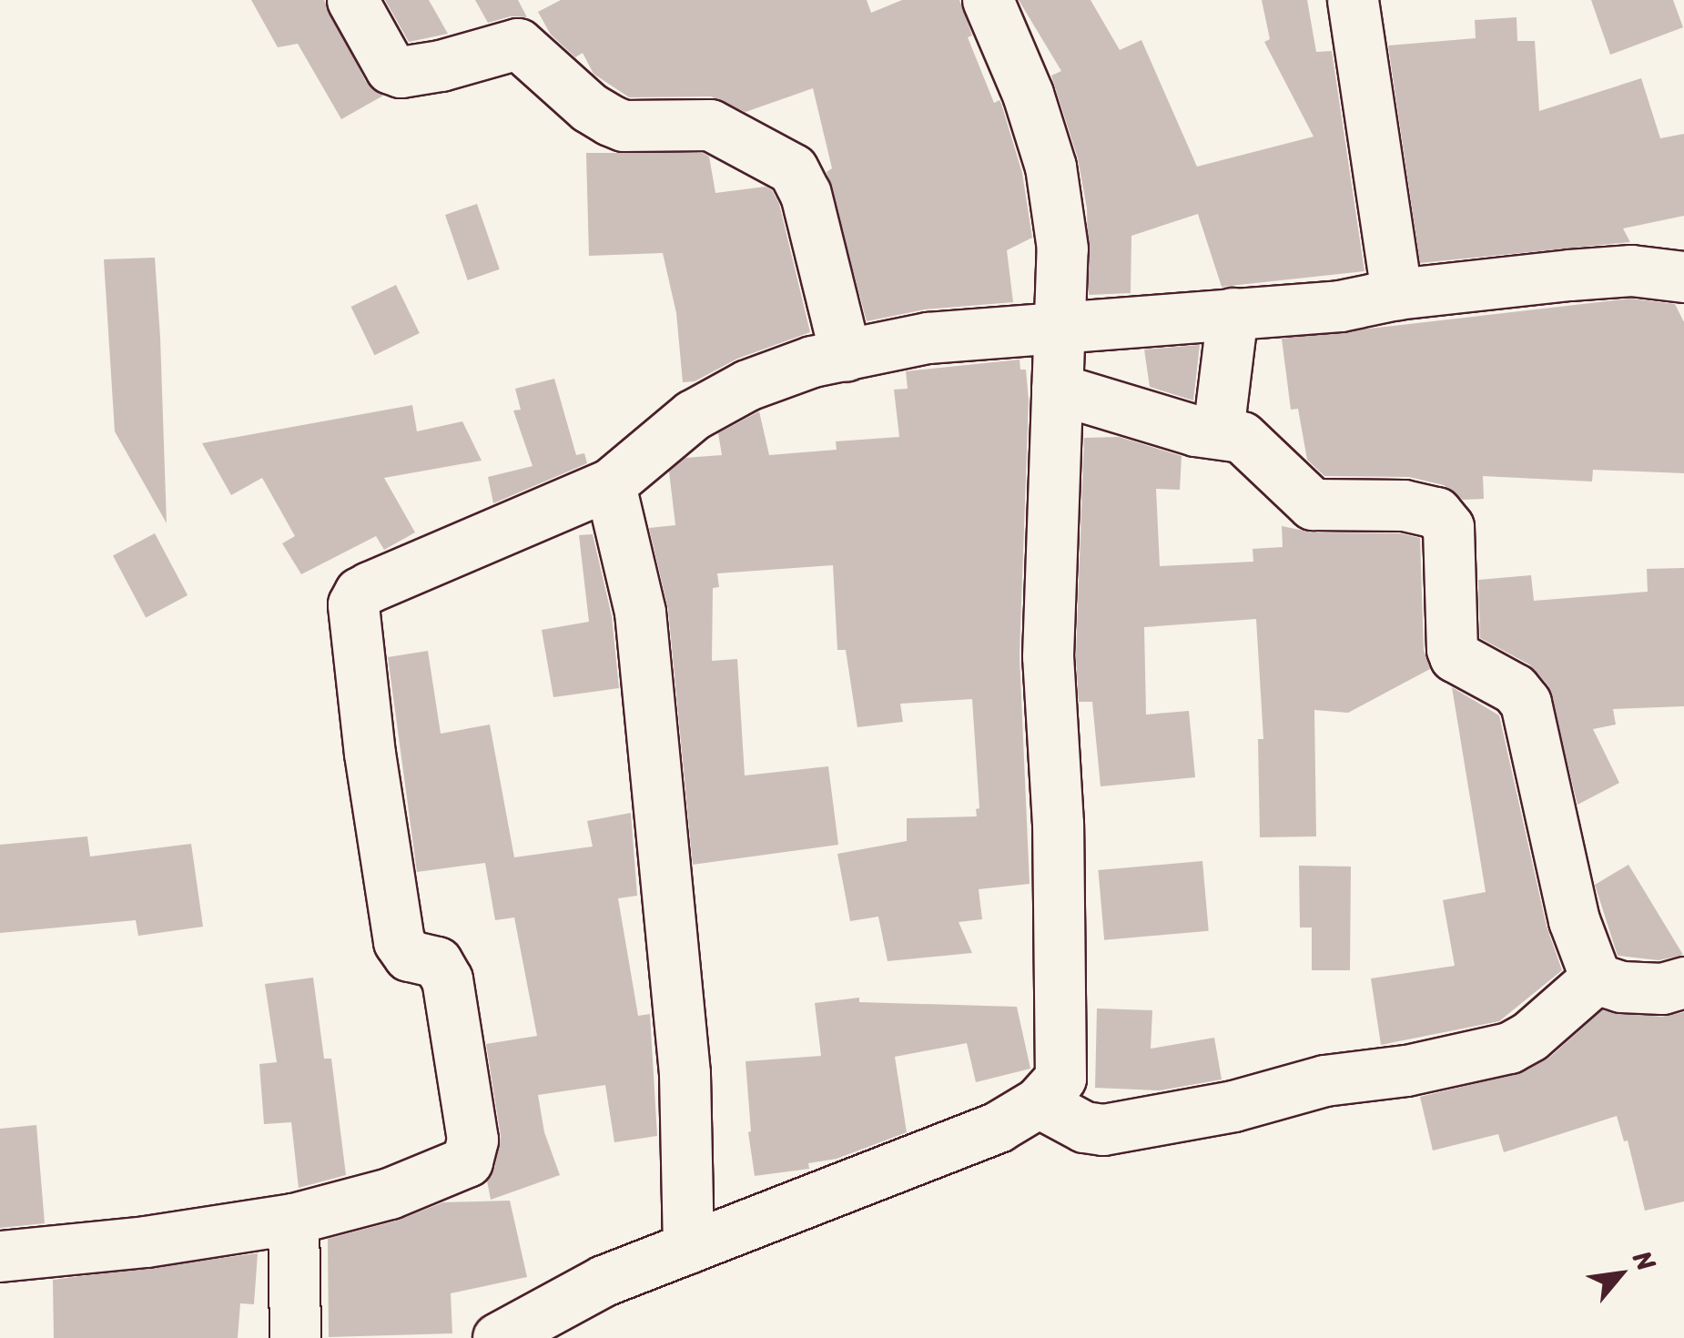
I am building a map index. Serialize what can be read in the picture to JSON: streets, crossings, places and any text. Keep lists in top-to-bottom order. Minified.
{"north":"top right"}
